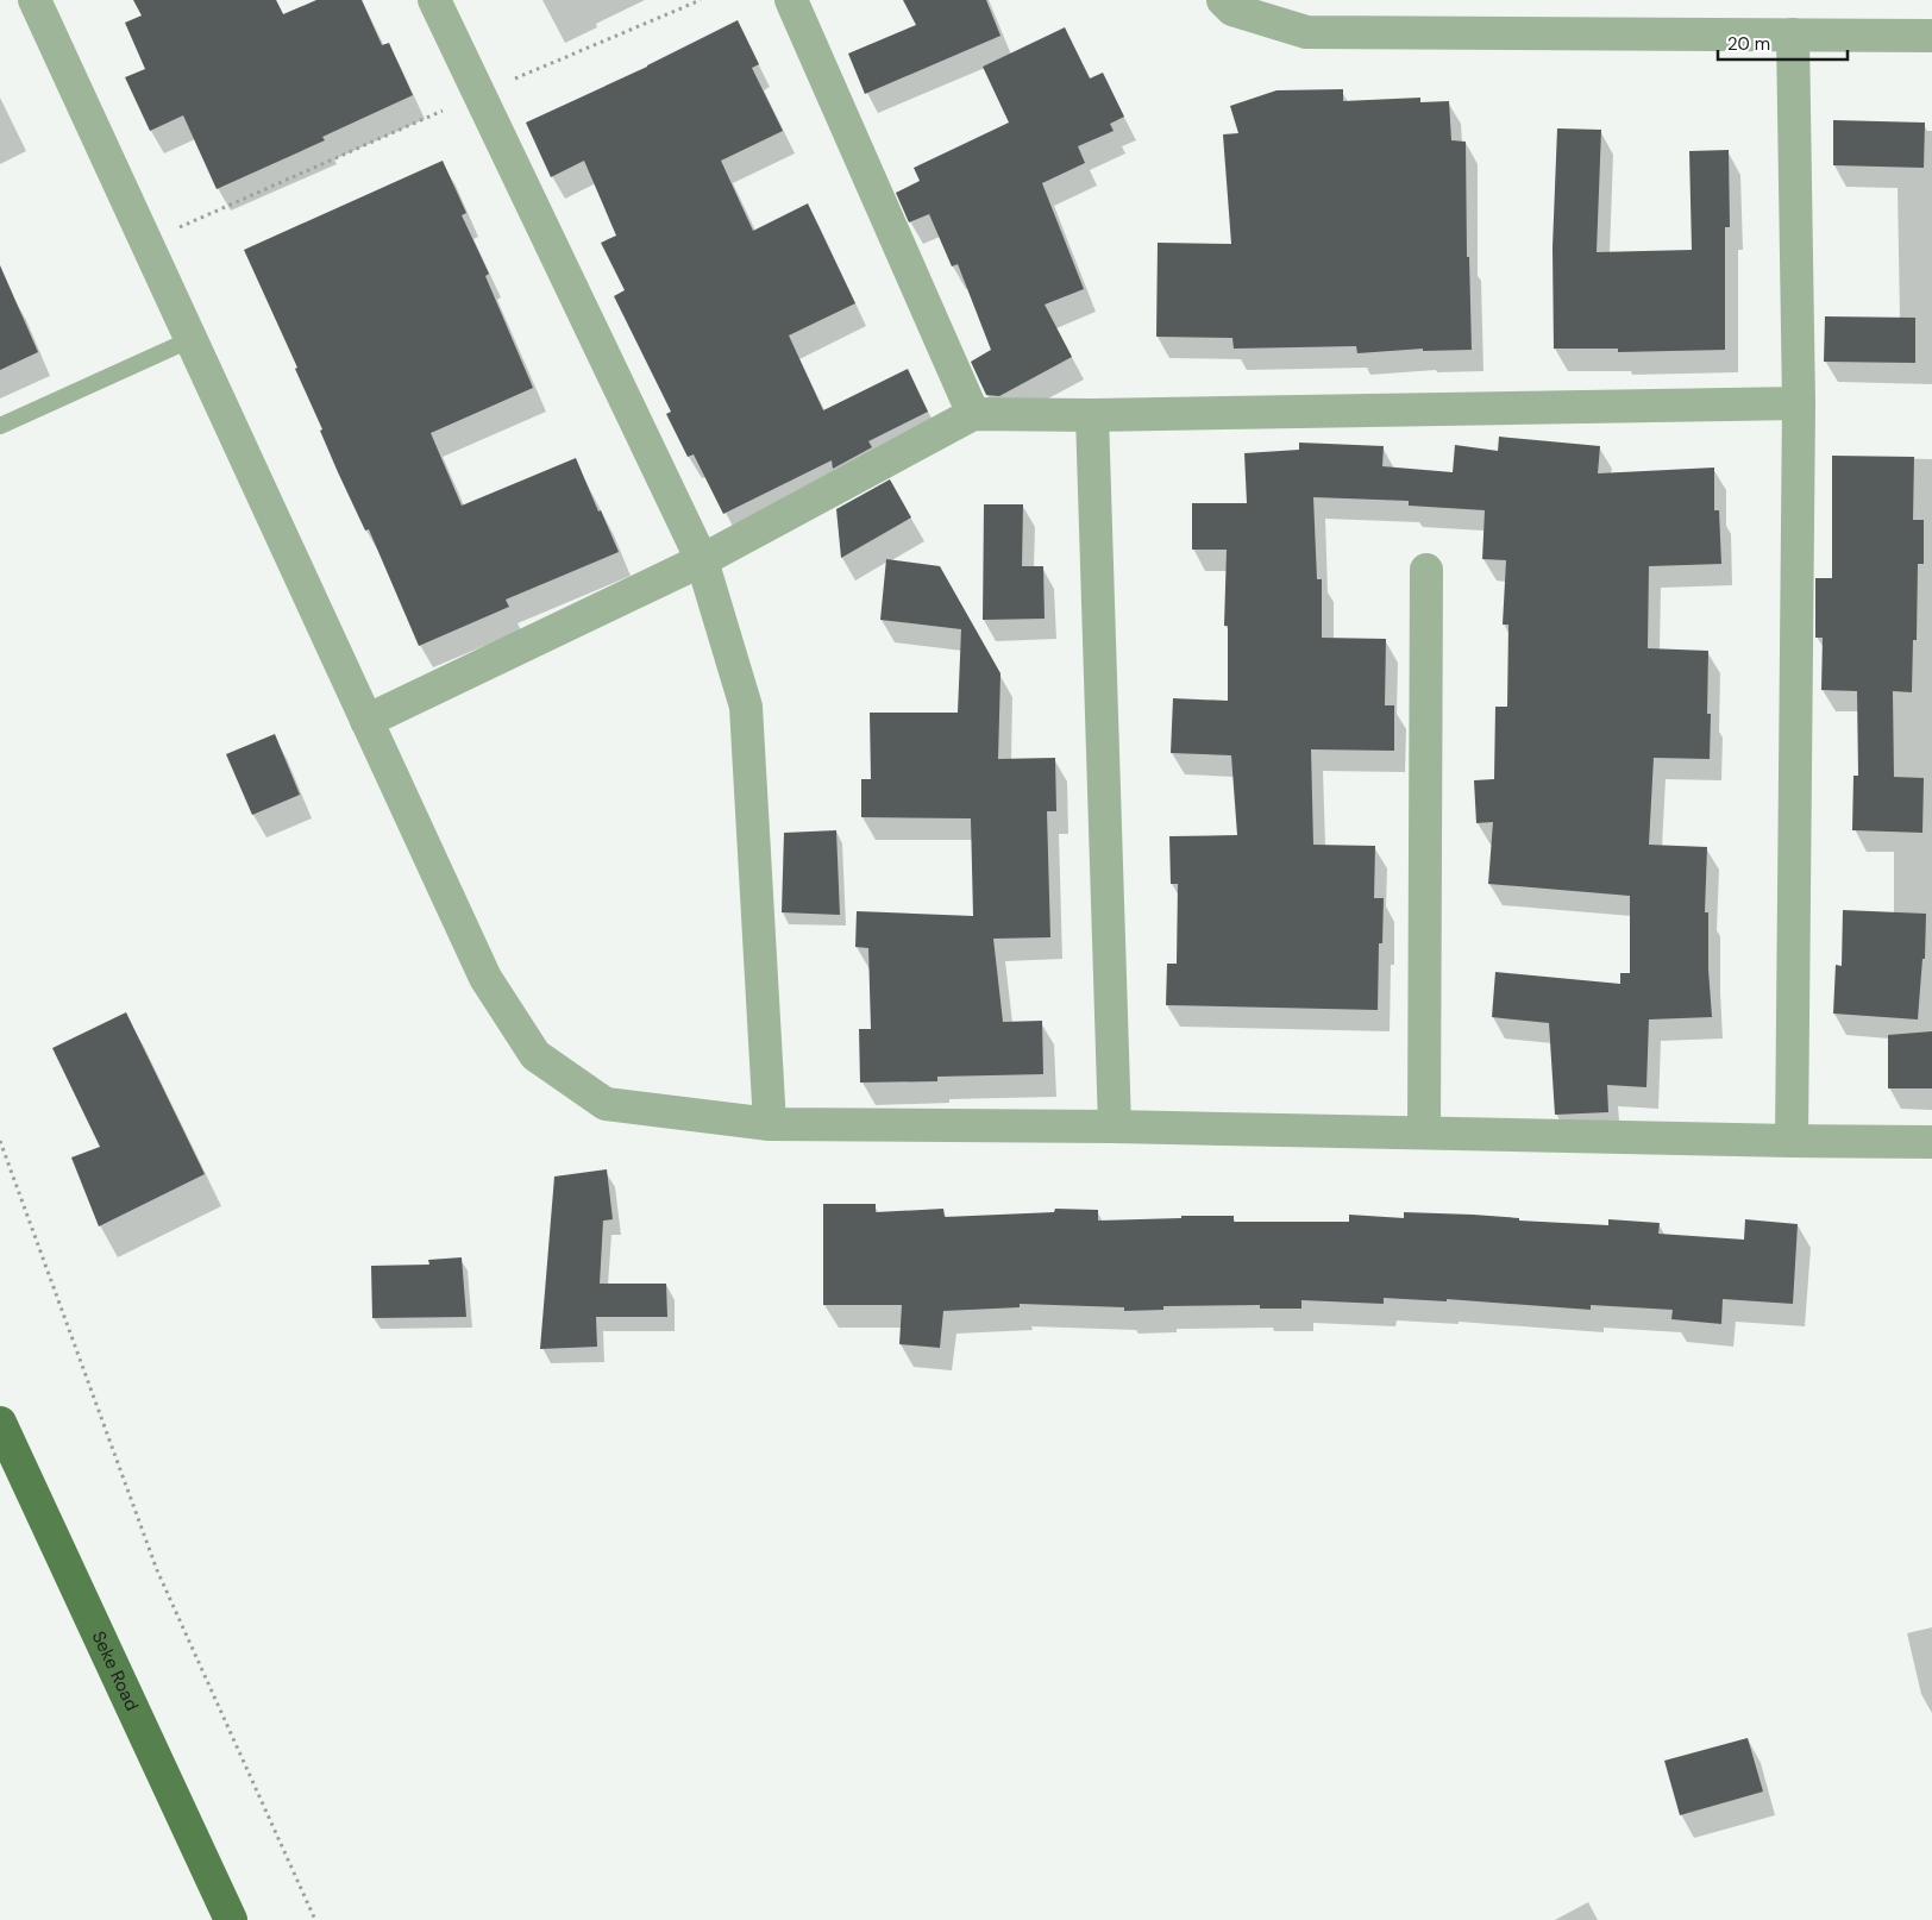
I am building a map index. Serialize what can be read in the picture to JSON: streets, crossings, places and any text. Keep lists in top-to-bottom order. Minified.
{"streets":{"main road":["Seke Road"]},"scale_bar":"20 m"}
